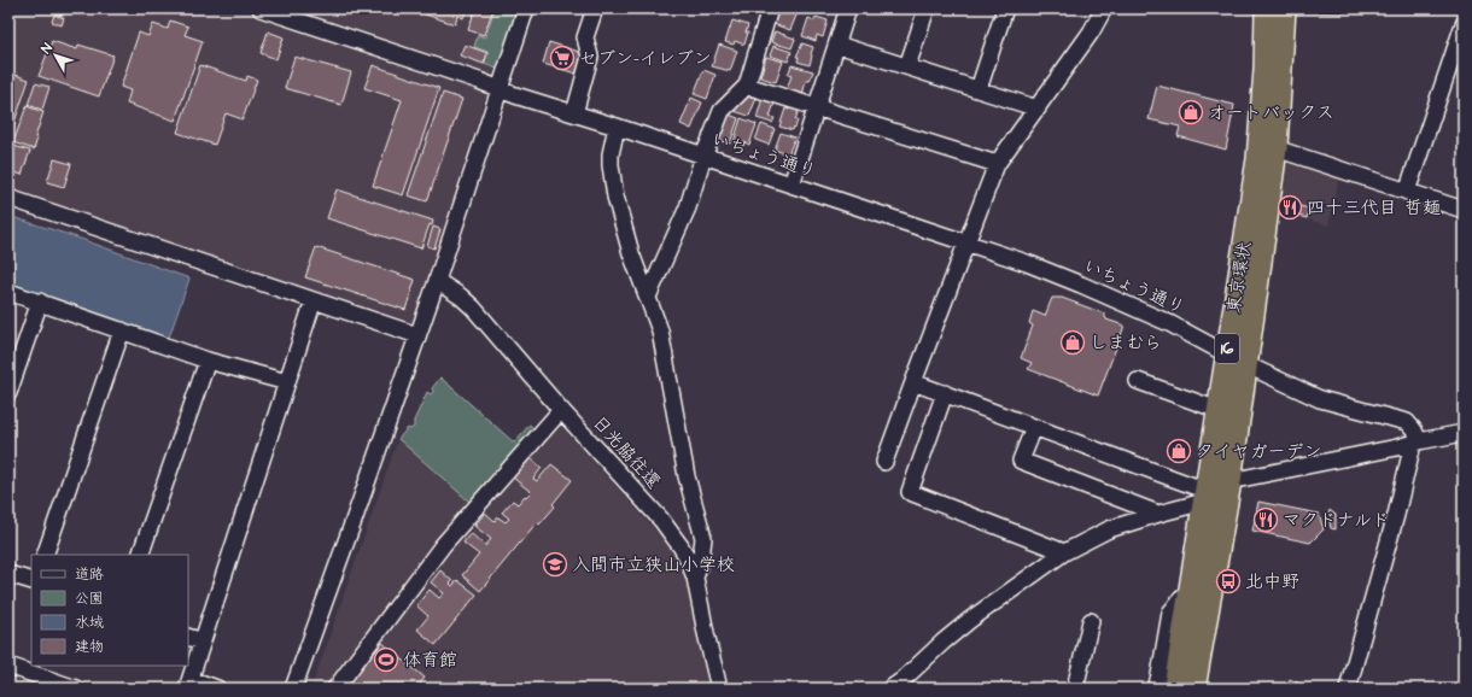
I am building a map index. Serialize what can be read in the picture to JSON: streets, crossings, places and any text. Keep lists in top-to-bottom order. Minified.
{"streets":{"highway":["東京環状","16"],"street":["いちょう通り","日光脇往還"]},"crossings":[["いちょう通り","東京環状"]],"places":{"supermarket":["セブン-イレブン"],"shop":["オートバックス","しまむら","タイヤガーデン"],"restaurant":["四十三代目 哲麺","マクドナルド"],"school or university":["入間市立狭山小学校"],"bus stop":["北中野"],"sports":["体育館"]},"legend":["道路","公園","水域","建物"],"north":"top left"}
